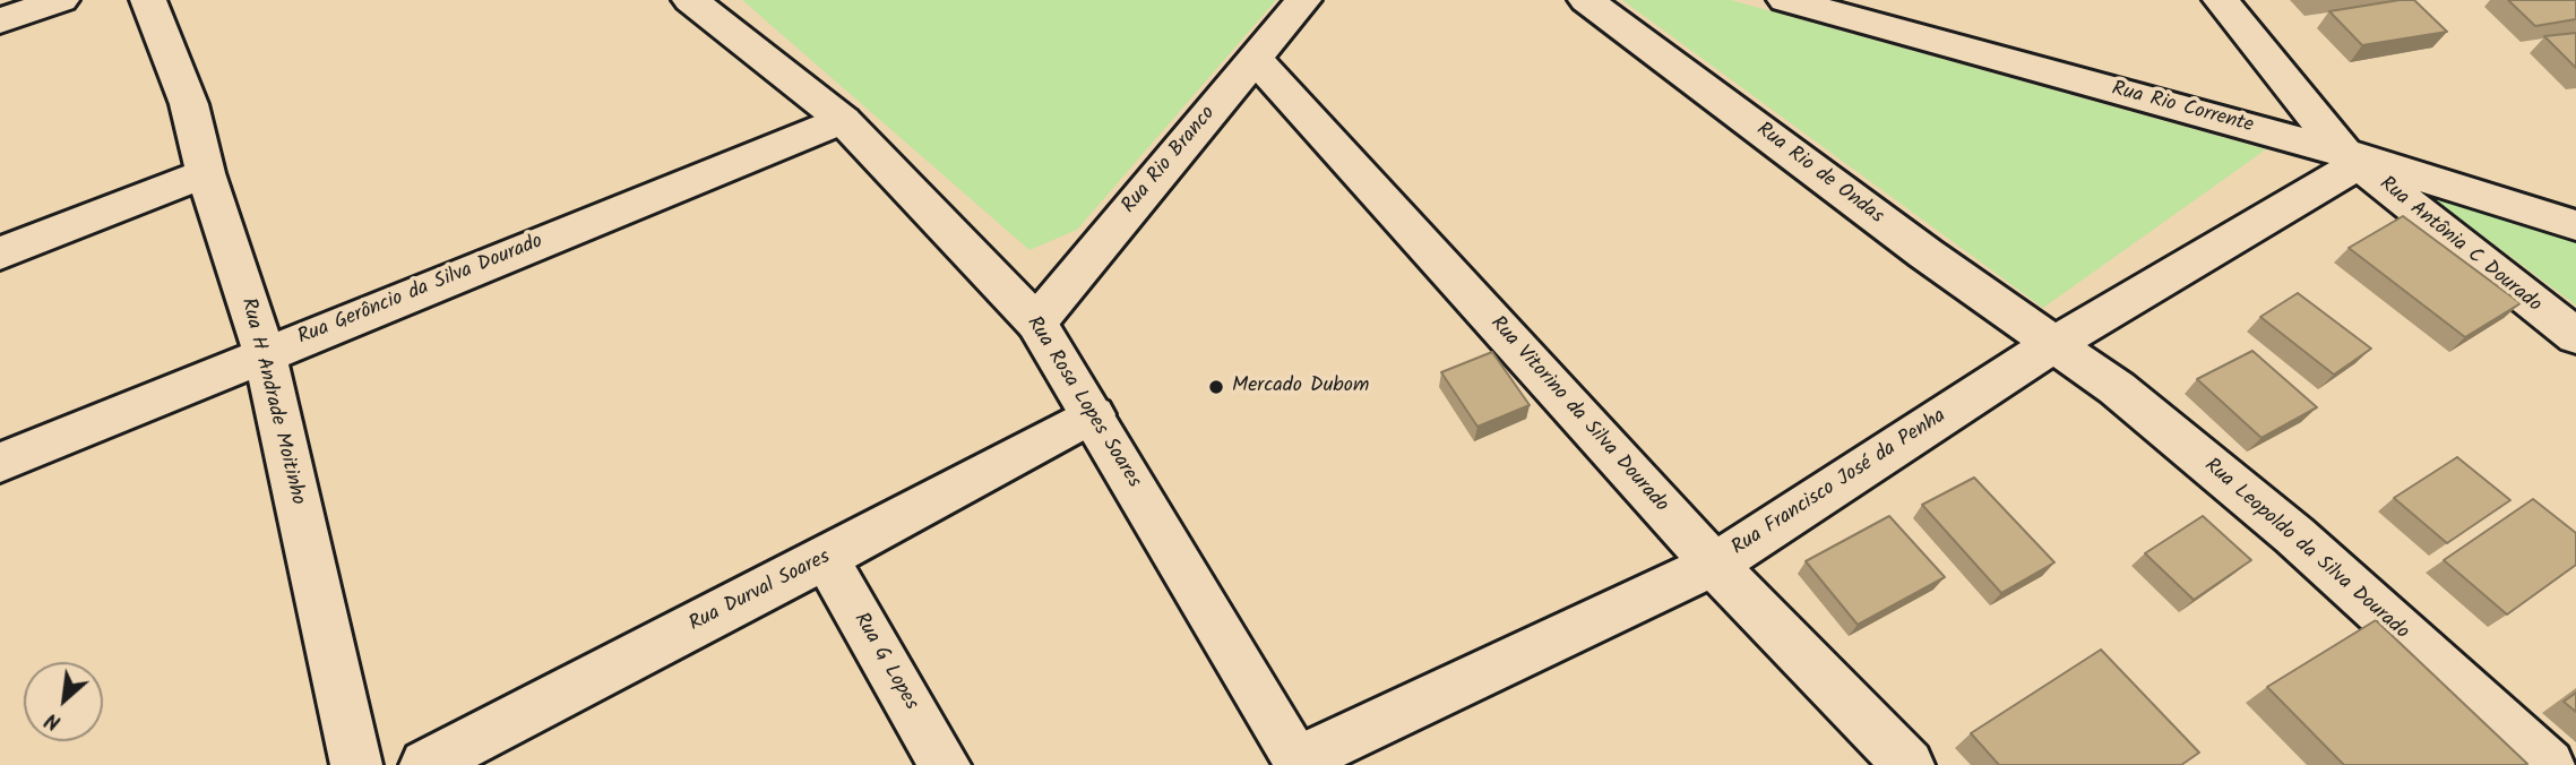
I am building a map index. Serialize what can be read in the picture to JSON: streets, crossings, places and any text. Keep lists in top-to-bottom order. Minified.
{"streets":{"street":["Rua Rio Corrente","Rua Rio Branco","Rua Rio de Ondas","Rua Antônia C Dourado","Rua Gerôncio da Silva Dourado","Rua H Andrade Moitinho","Rua Rosa Lopes Soares","Rua Vitorino da Silva Dourado","Rua Francisco José da Penha","Rua Leopoldo da Silva Dourado","Rua Durval Soares","Rua G Lopes"]},"crossings":[["Rua Rio Corrente","Rua Antônia C Dourado"],["Rua Rio Corrente","Rua Francisco José da Penha"],["Rua Rio Branco","Rua Rosa Lopes Soares"],["Rua Rio Branco","Rua Vitorino da Silva Dourado"],["Rua Rio de Ondas","Rua Francisco José da Penha"],["Rua Rio de Ondas","Rua Leopoldo da Silva Dourado"],["Rua Antônia C Dourado","Rua Francisco José da Penha"],["Rua Gerôncio da Silva Dourado","Rua H Andrade Moitinho"],["Rua Gerôncio da Silva Dourado","Rua Rosa Lopes Soares"],["Rua Rosa Lopes Soares","Rua Francisco José da Penha"],["Rua Rosa Lopes Soares","Rua Durval Soares"],["Rua Vitorino da Silva Dourado","Rua Francisco José da Penha"],["Rua Francisco José da Penha","Rua Leopoldo da Silva Dourado"],["Rua Durval Soares","Rua G Lopes"]],"places":["Mercado Dubom"],"north":"bottom left"}
